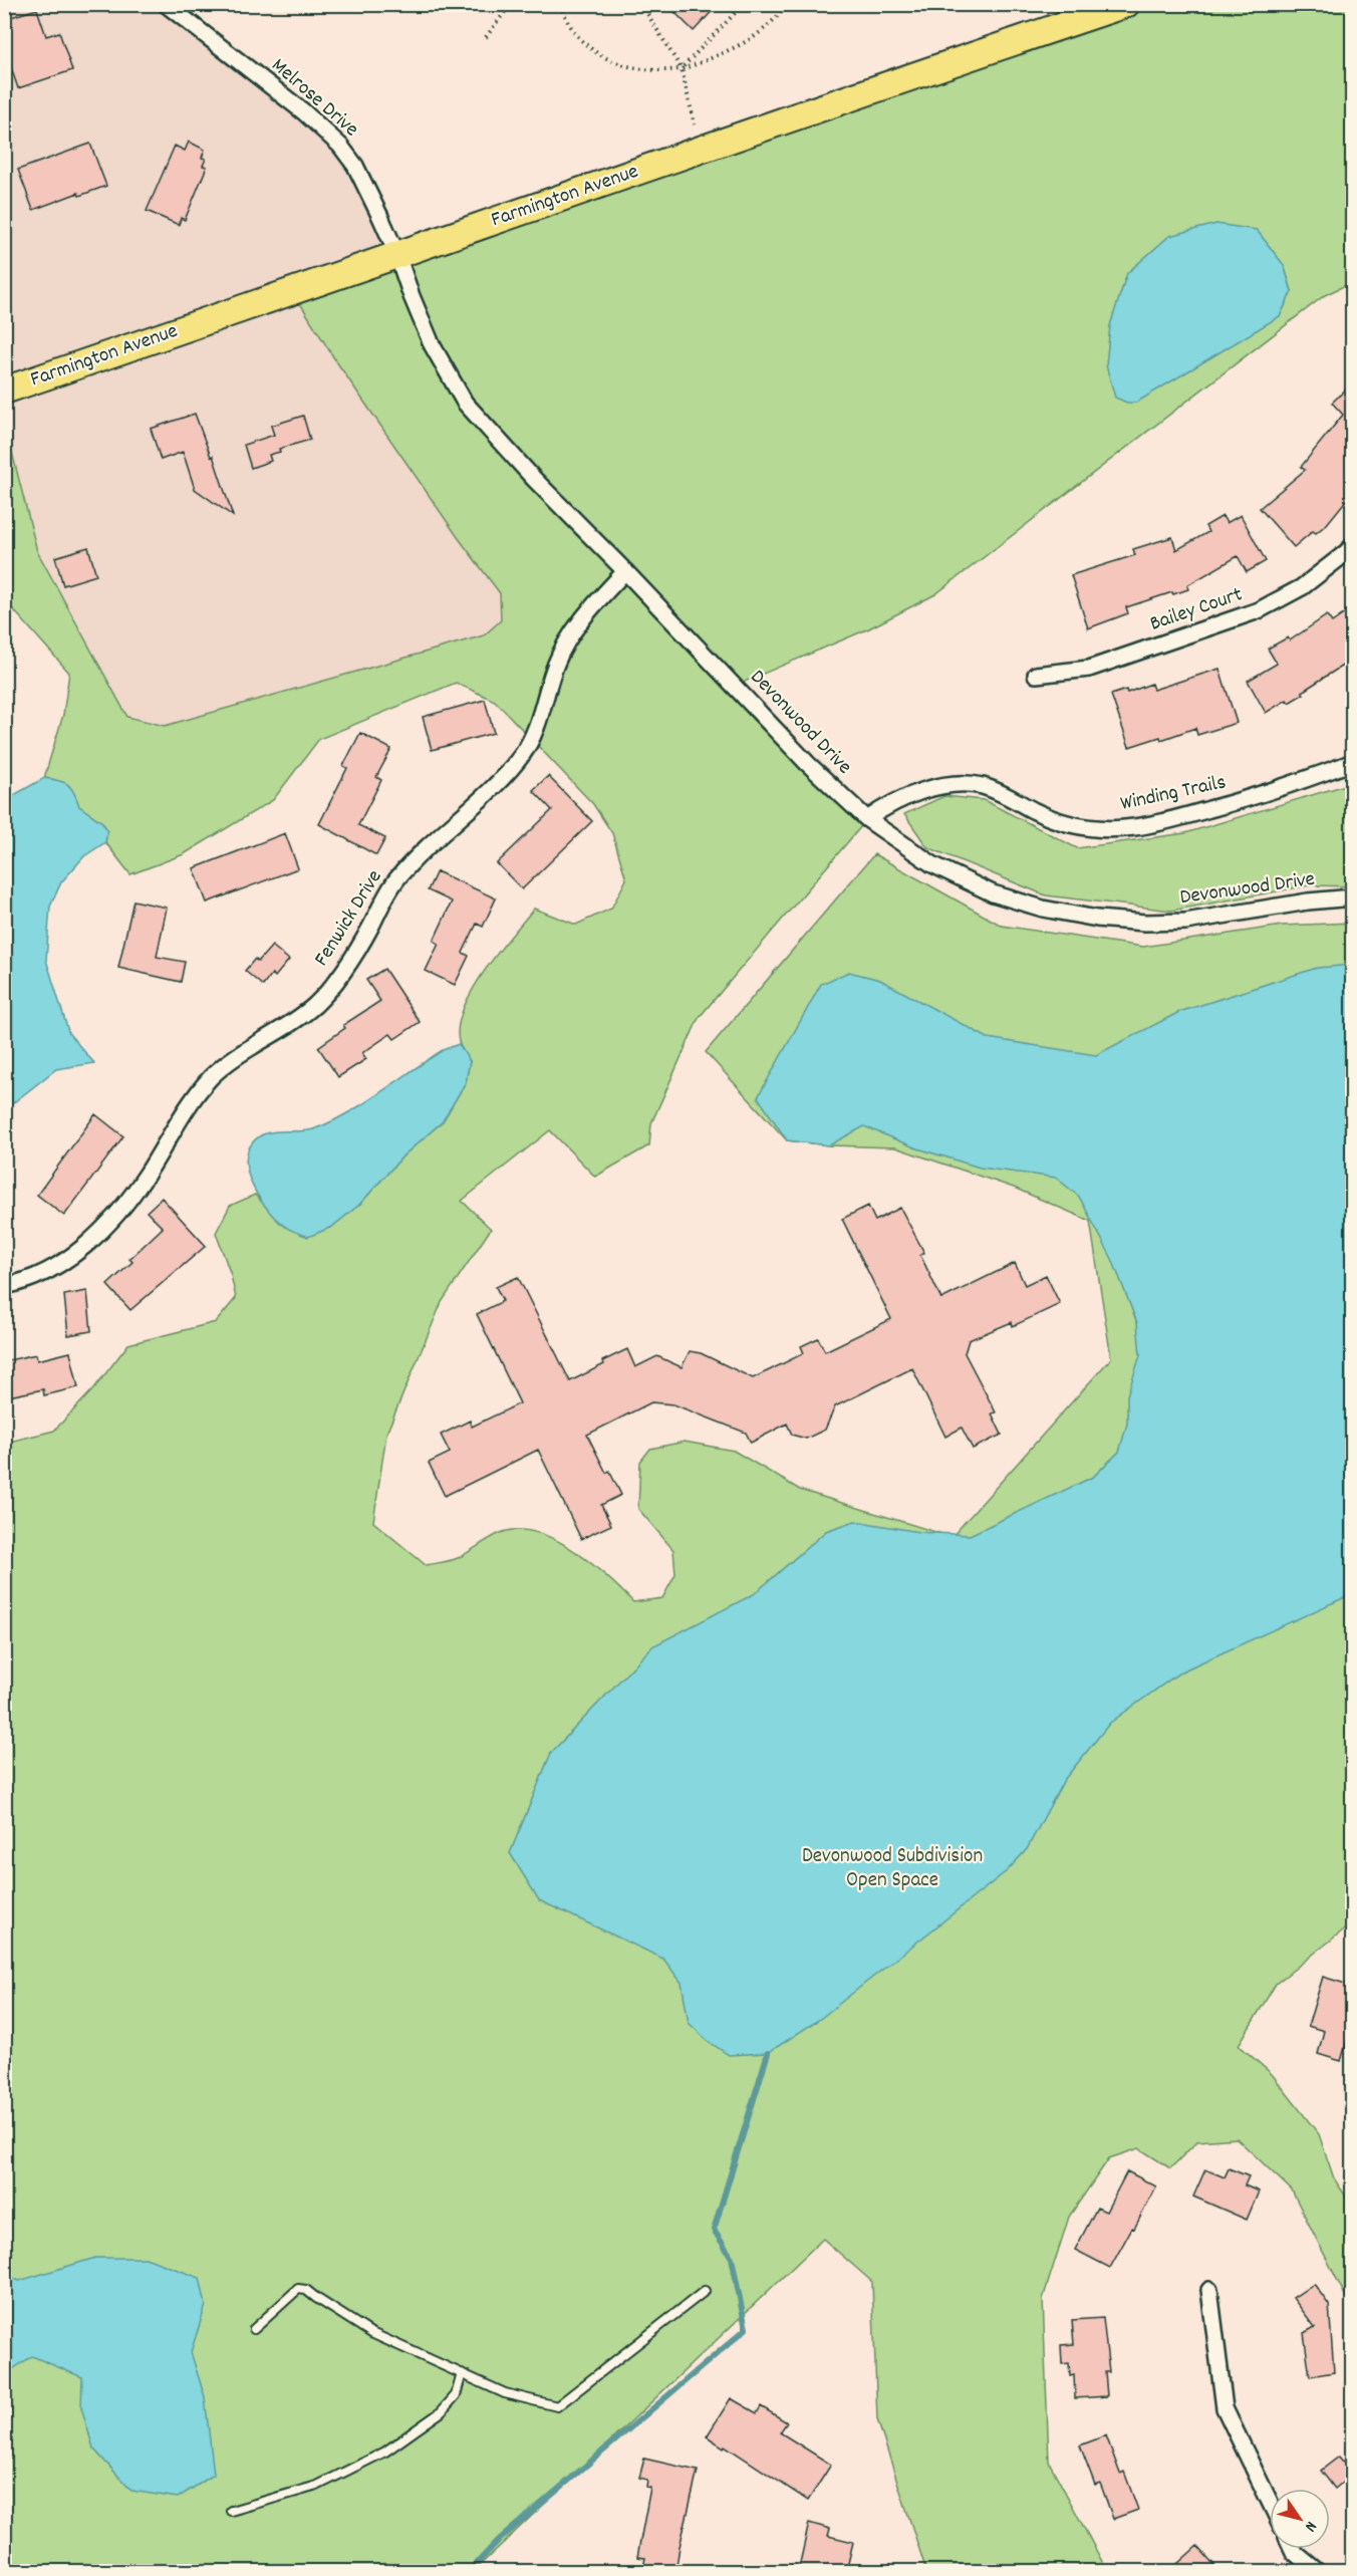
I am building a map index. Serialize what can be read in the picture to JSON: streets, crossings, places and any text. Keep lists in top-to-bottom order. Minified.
{"streets":{"main road":["Farmington Avenue"],"street":["Melrose Drive","Bailey Court","Devonwood Drive","Winding Trails","Fenwick Drive"]},"crossings":[["Melrose Drive","Farmington Avenue"],["Melrose Drive","Devonwood Drive"],["Farmington Avenue","Devonwood Drive"],["Devonwood Drive","Winding Trails"],["Devonwood Drive","Fenwick Drive"]],"parks":["Devonwood Subdivision Open Space"],"north":"bottom right"}
